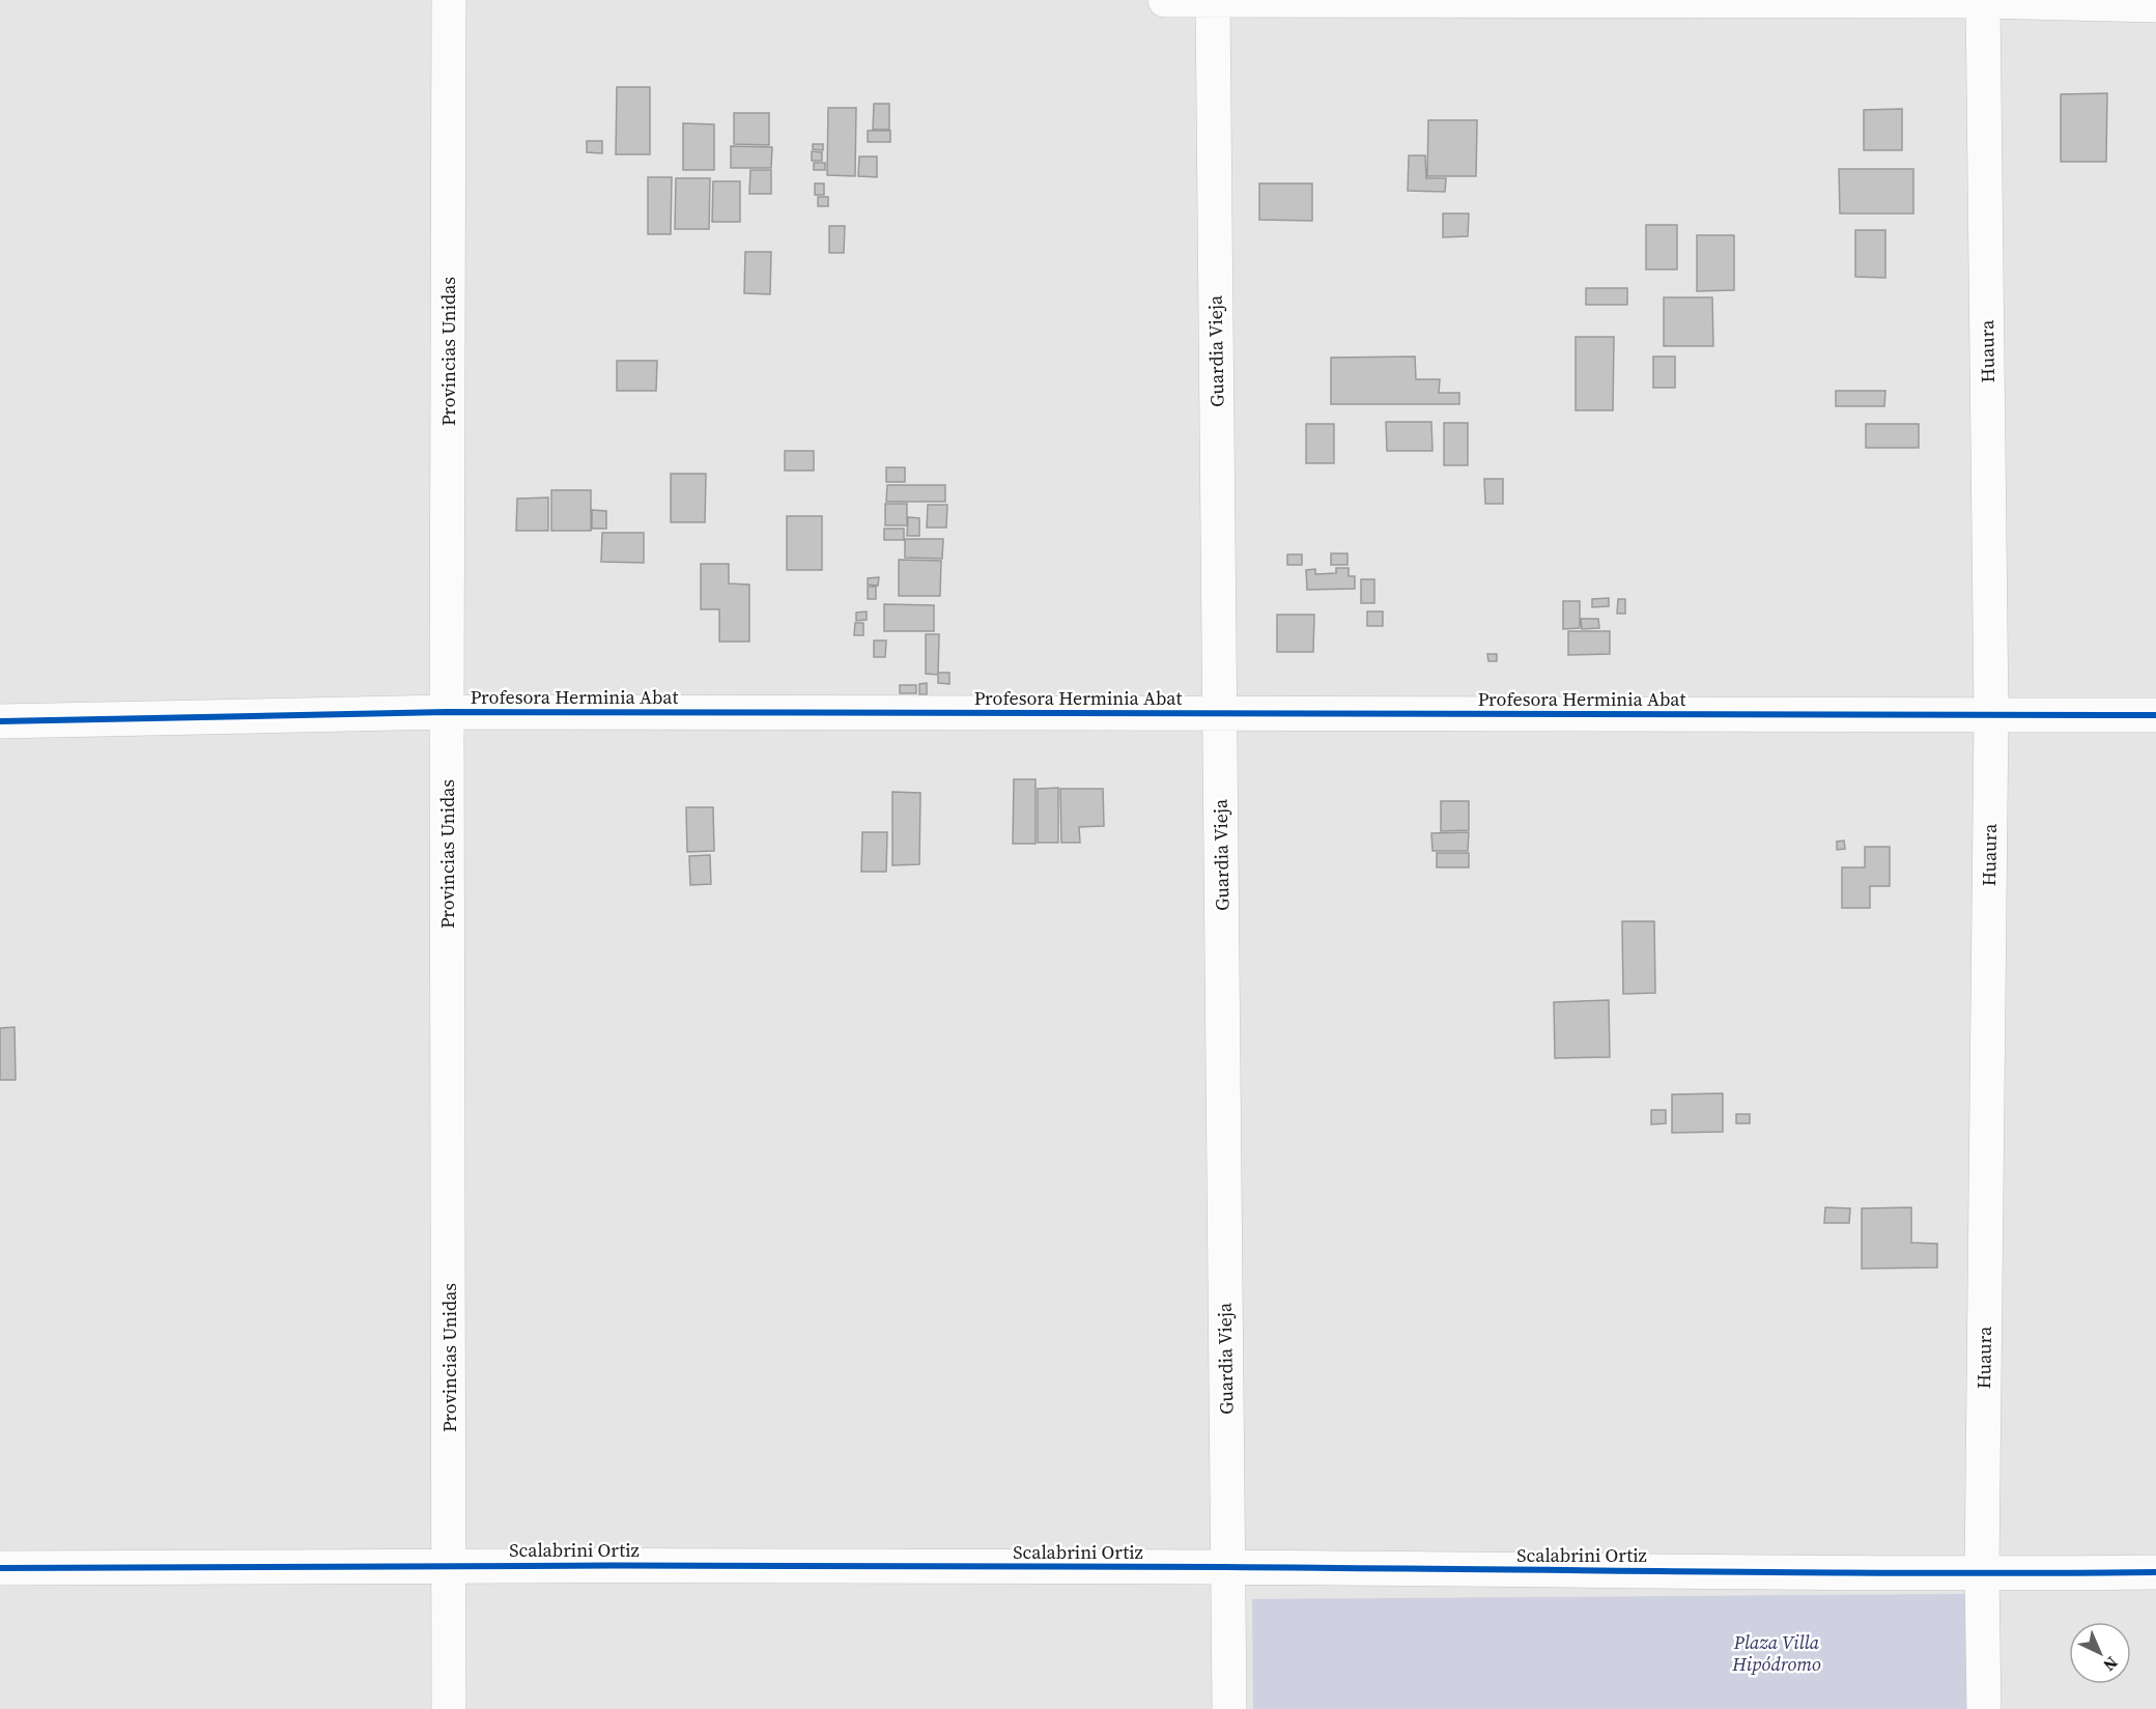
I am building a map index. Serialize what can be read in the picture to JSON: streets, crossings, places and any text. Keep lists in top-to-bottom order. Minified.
{"streets":{"street":["Provincias Unidas","Guardia Vieja","Huaura","Profesora Herminia Abat","Scalabrini Ortiz"]},"crossings":[["Provincias Unidas","Profesora Herminia Abat"],["Provincias Unidas","Scalabrini Ortiz"],["Guardia Vieja","Profesora Herminia Abat"],["Guardia Vieja","Scalabrini Ortiz"],["Huaura","Profesora Herminia Abat"],["Huaura","Scalabrini Ortiz"]],"parks":["Plaza Villa Hipódromo"],"north":"bottom right"}
